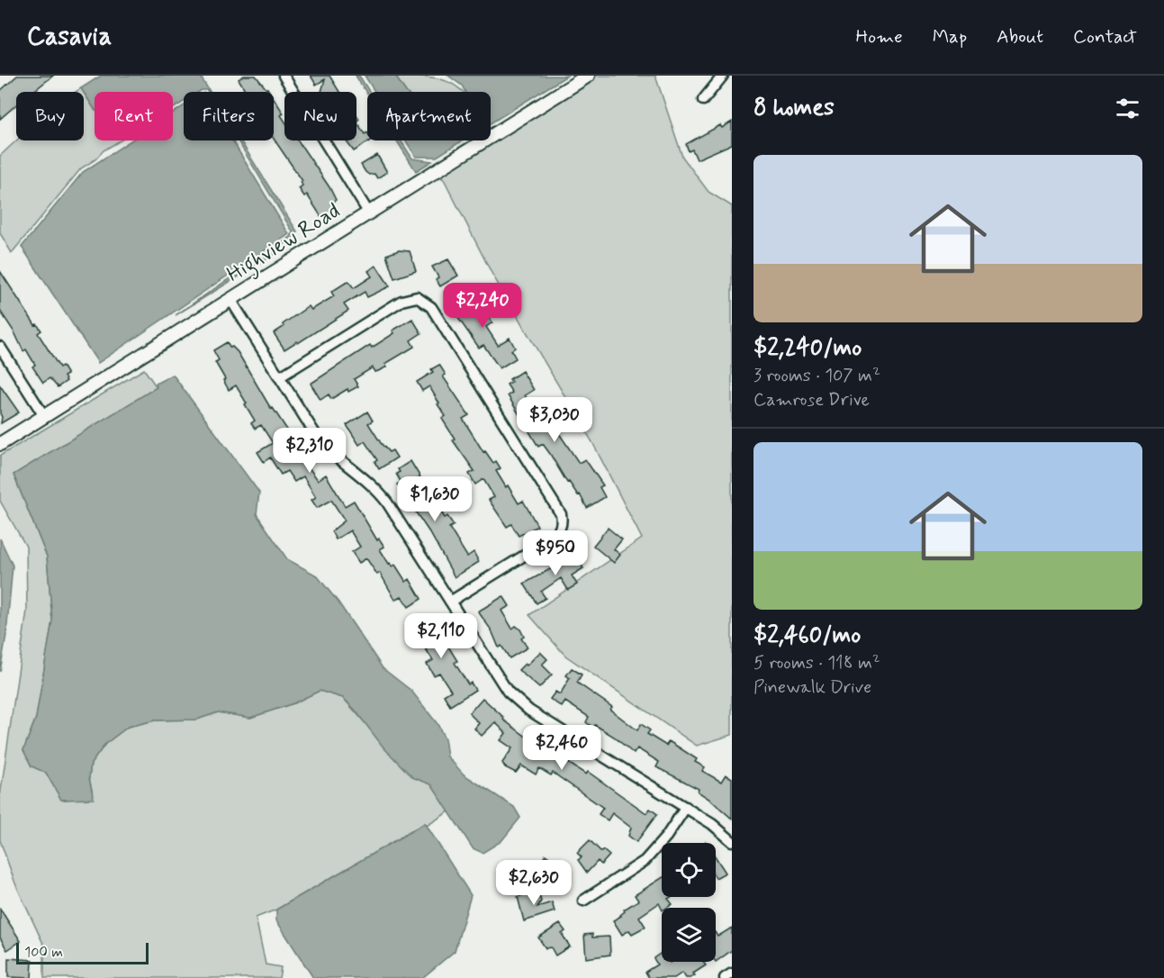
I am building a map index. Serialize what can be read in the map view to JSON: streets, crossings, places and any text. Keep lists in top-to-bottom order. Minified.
{"streets":{"street":["Highview Road"]},"scale_bar":"100 m","page":{"header":"Casavia","nav":["Home","Map","About","Contact"],"heading":"8 homes","chip":["Buy","Rent","Filters","New","Apartment"],"list":[{"name":"$2,240/mo","note":"3 rooms · 107 m² · Camrose Drive"},{"name":"$2,460/mo","note":"5 rooms · 118 m² · Pinewalk Drive"}],"price":["$2,240","$3,030","$2,310","$1,630","$950","$2,110","$2,460","$2,630"],"scale":"100 m"}}
